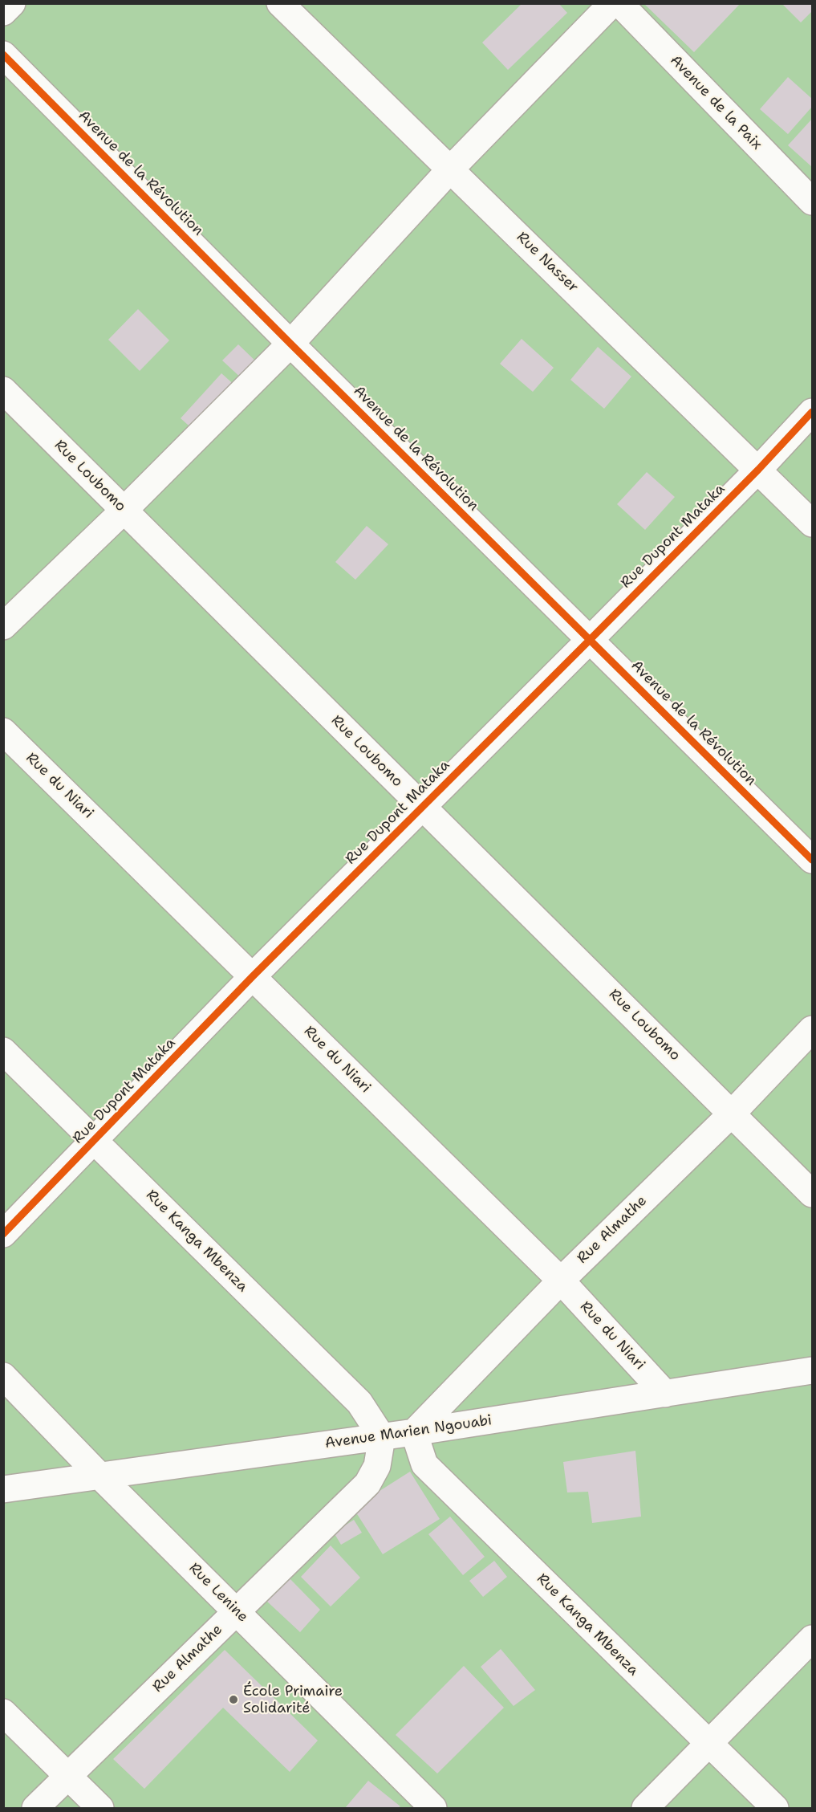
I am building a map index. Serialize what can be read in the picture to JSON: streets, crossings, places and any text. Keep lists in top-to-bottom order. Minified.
{"streets":{"street":["Avenue de la Paix","Avenue de la Révolution","Rue Nasser","Rue Loubomo","Rue Dupont Mataka","Rue du Niari","Rue Almathe","Rue Kanga Mbenza","Avenue Marien Ngouabi","Rue Lenine"]},"crossings":[["Avenue de la Révolution","Rue Dupont Mataka"],["Rue Nasser","Rue Dupont Mataka"],["Rue Loubomo","Rue Dupont Mataka"],["Rue Loubomo","Rue Almathe"],["Rue Dupont Mataka","Rue du Niari"],["Rue Dupont Mataka","Rue Kanga Mbenza"],["Rue du Niari","Rue Almathe"],["Rue du Niari","Avenue Marien Ngouabi"],["Rue Almathe","Rue Kanga Mbenza"],["Rue Almathe","Avenue Marien Ngouabi"],["Rue Almathe","Rue Lenine"],["Rue Kanga Mbenza","Avenue Marien Ngouabi"],["Avenue Marien Ngouabi","Rue Lenine"]],"places":["École Primaire Solidarité"]}
